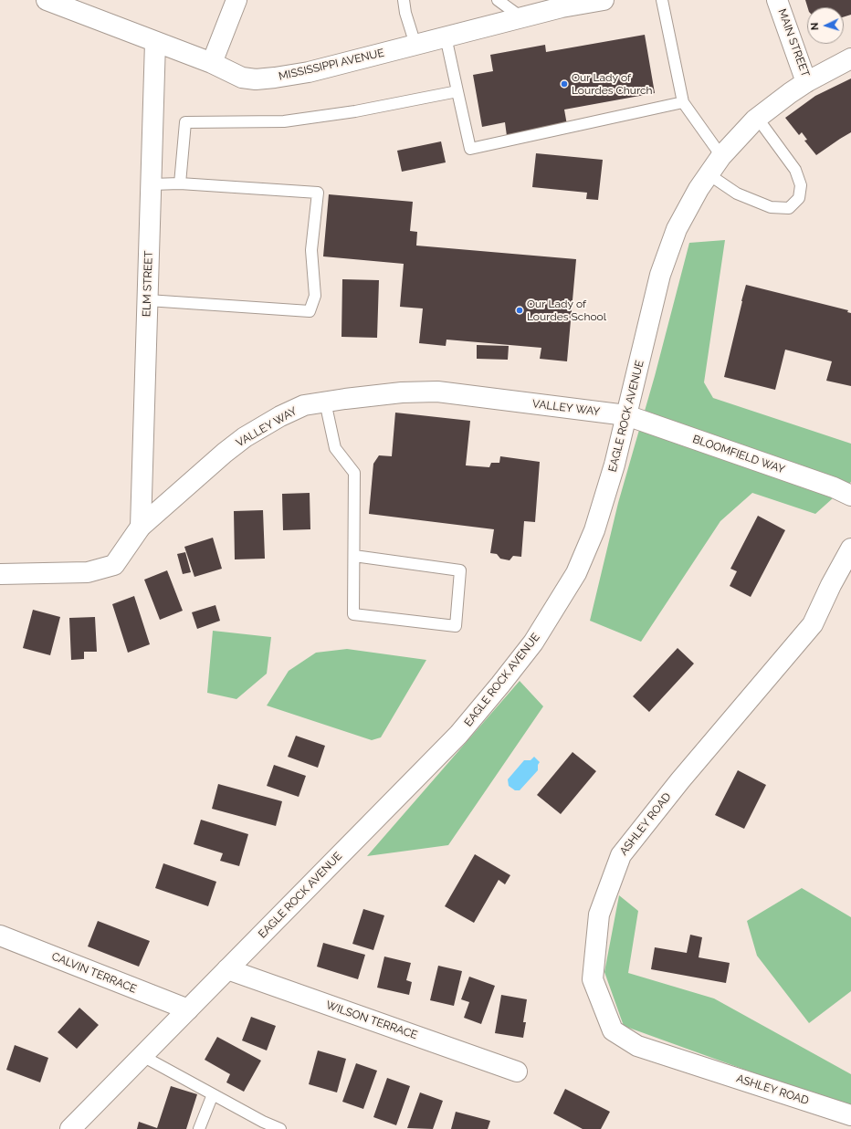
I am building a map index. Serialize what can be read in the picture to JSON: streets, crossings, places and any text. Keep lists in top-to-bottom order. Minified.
{"streets":{"street":["MAIN STREET","MISSISSIPPI AVENUE","ELM STREET","VALLEY WAY","EAGLE ROCK AVENUE","BLOOMFIELD WAY","ASHLEY ROAD","CALVIN TERRACE","WILSON TERRACE"]},"crossings":[["MAIN STREET","EAGLE ROCK AVENUE"],["MISSISSIPPI AVENUE","ELM STREET"],["ELM STREET","VALLEY WAY"],["VALLEY WAY","EAGLE ROCK AVENUE"],["VALLEY WAY","BLOOMFIELD WAY"],["EAGLE ROCK AVENUE","BLOOMFIELD WAY"],["EAGLE ROCK AVENUE","CALVIN TERRACE"],["EAGLE ROCK AVENUE","WILSON TERRACE"]],"places":["Our Lady of Lourdes Church","Our Lady of Lourdes School"],"north":"left"}
